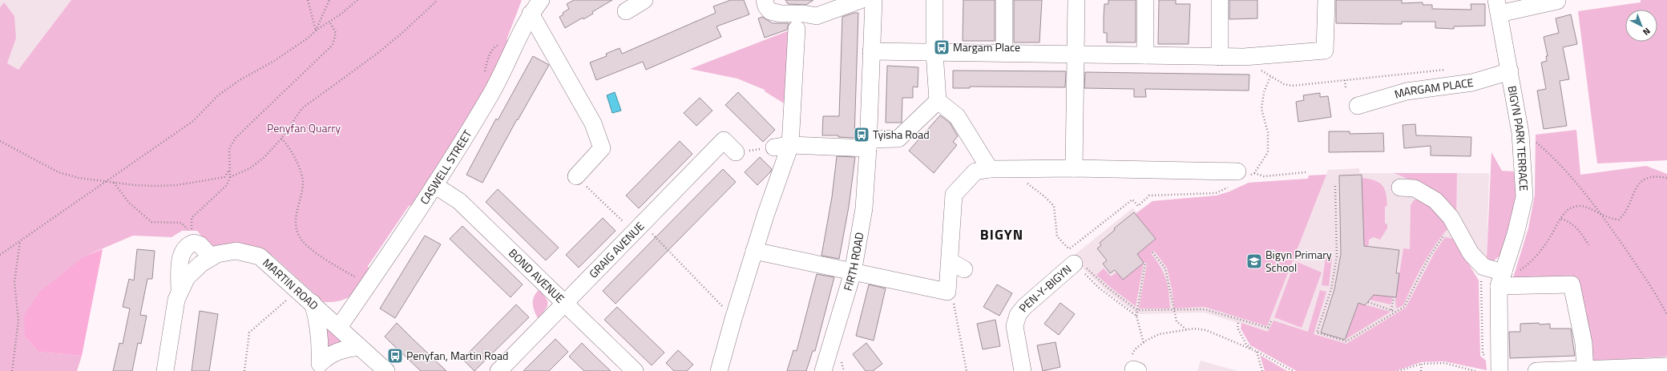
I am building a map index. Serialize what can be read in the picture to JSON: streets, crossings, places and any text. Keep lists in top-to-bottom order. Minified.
{"streets":{"street":["MARGAM PLACE","BIGYN PARK TERRACE","CASWELL STREET","GRAIG AVENUE","FIRTH ROAD","BOND AVENUE","MARTIN ROAD","PEN-Y-BIGYN"]},"crossings":[["MARGAM PLACE","BIGYN PARK TERRACE"],["CASWELL STREET","BOND AVENUE"],["CASWELL STREET","MARTIN ROAD"],["GRAIG AVENUE","BOND AVENUE"]],"districts":["BIGYN"],"parks":["Penyfan Quarry"],"places":{"bus stop":["Margam Place","Tyisha Road","Penyfan, Martin Road"],"school or university":["Bigyn Primary School"]},"north":"bottom right"}
